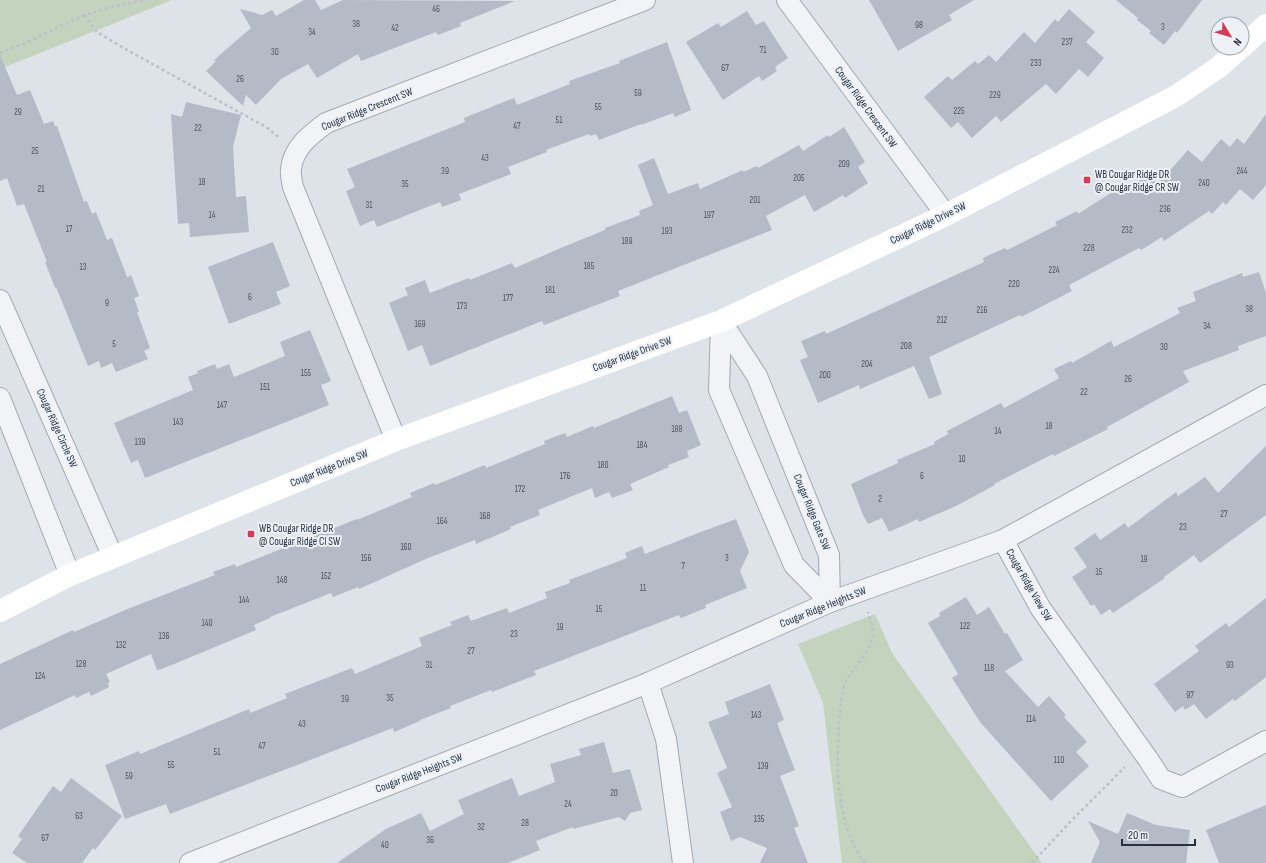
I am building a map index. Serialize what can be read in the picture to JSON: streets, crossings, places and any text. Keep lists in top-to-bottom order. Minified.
{"streets":{"street":["Cougar Ridge Crescent SW","Cougar Ridge Drive SW","Cougar Ridge Circle SW","Cougar Ridge Gate SW","Cougar Ridge View SW","Cougar Ridge Heights SW"]},"crossings":[["Cougar Ridge Crescent SW","Cougar Ridge Drive SW"],["Cougar Ridge Drive SW","Cougar Ridge Circle SW"],["Cougar Ridge Drive SW","Cougar Ridge Gate SW"],["Cougar Ridge Gate SW","Cougar Ridge Heights SW"],["Cougar Ridge View SW","Cougar Ridge Heights SW"]],"places":{"transit":["WB Cougar Ridge DR @ Cougar Ridge CR SW","WB Cougar Ridge DR @ Cougar Ridge CI SW"]},"house_numbers":["46","38","98","3","42","34","237","71","30","233","67","26","59","229","55","225","29","51","47","22","25","43","209","39","244","205","18","240","35","21","201","31","236","14","197","17","232","193","189","228","185","13","224","220","181","6","177","9","173","38","216","212","169","34","5","208","30","204","155","200","26","151","22","147","143","18","188","14","139","184","10","180","176","6","172","2","27","168","164","23","160","156","3","19","7","15","152","148","11","144","15","140","122","19","23","136","132","27","128","31","93","118","124","97","35","39","143","114","43","47","51","110","55","139","59","20","24","63","135","28","32","67","36","40"],"scale_bar":"20 m","north":"bottom right"}
